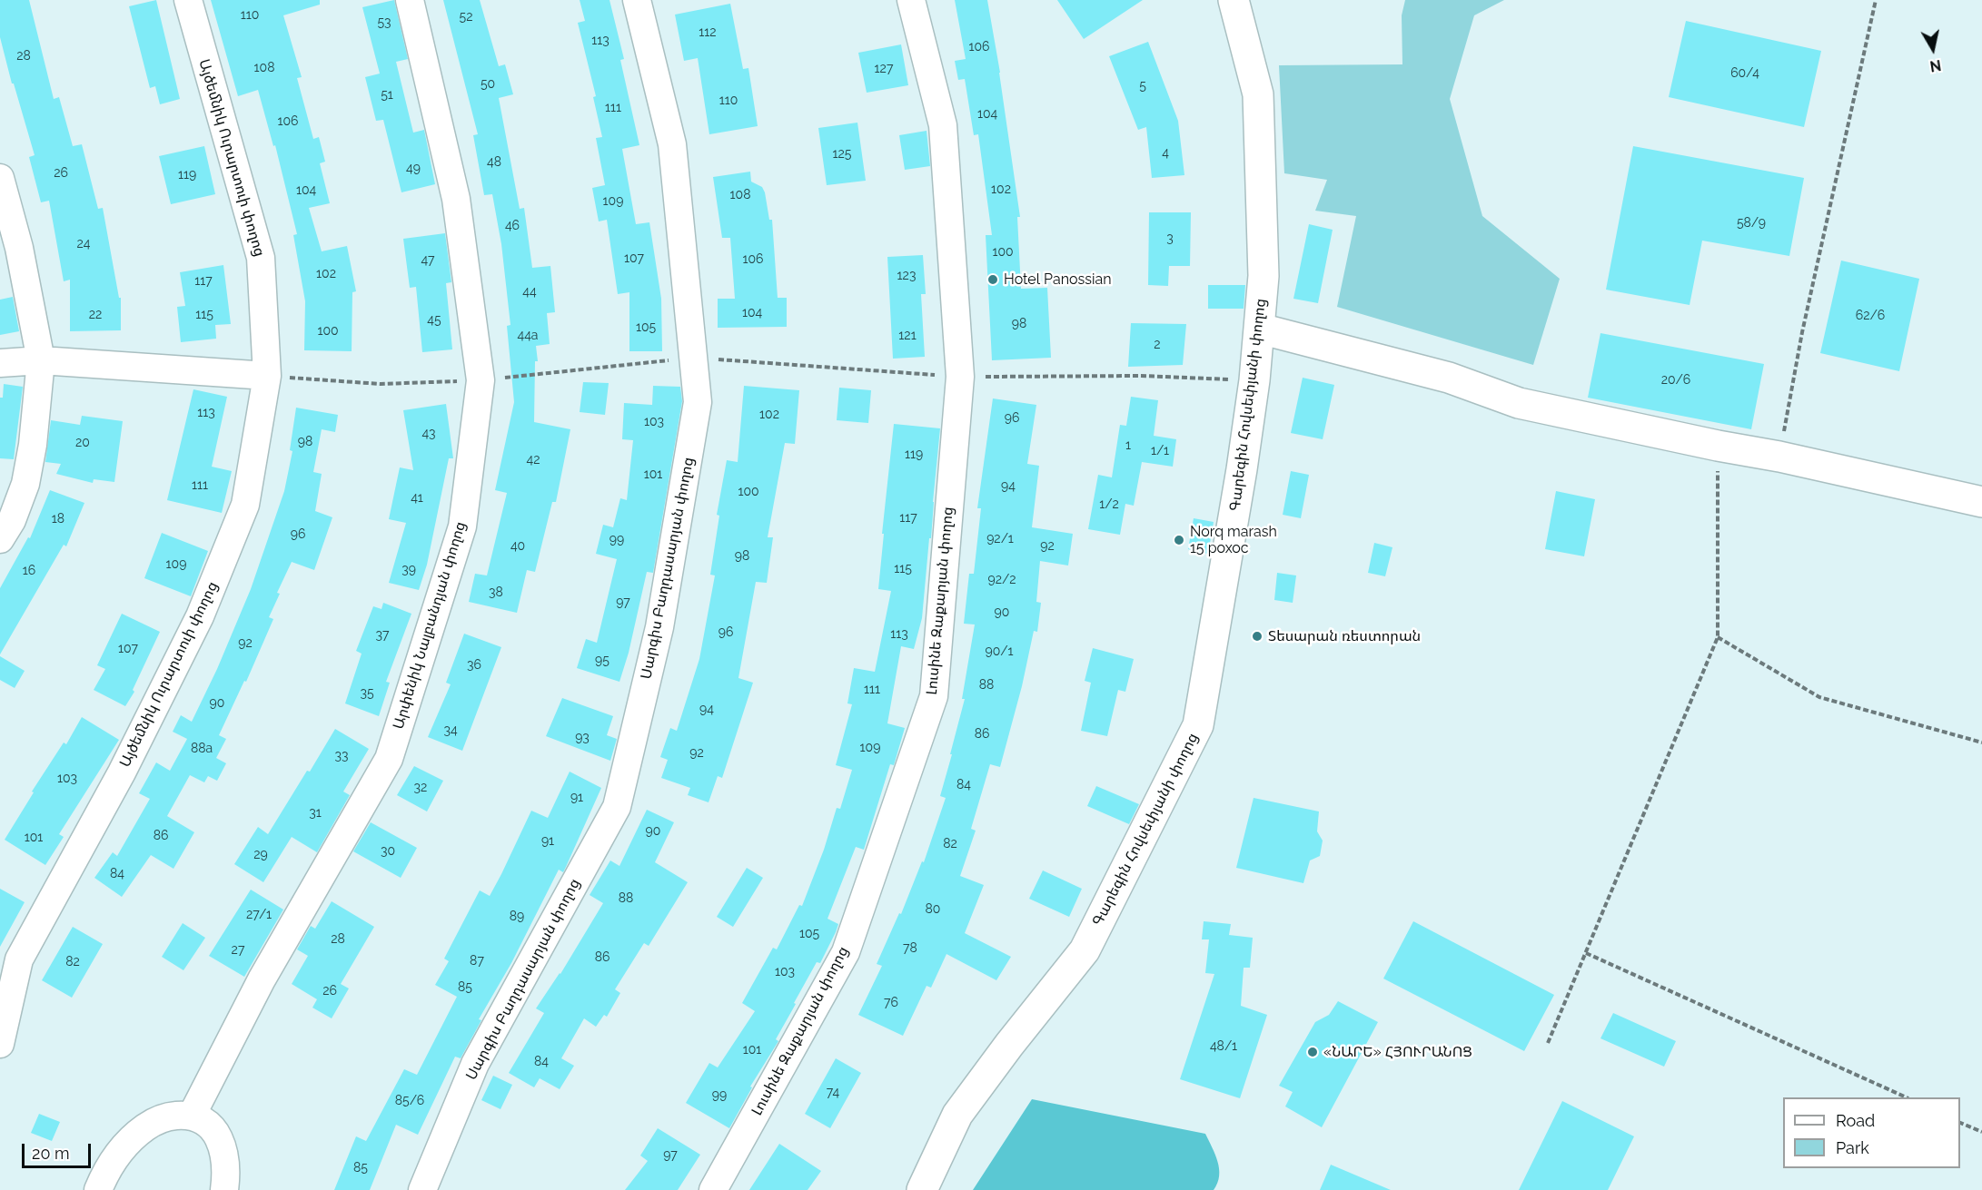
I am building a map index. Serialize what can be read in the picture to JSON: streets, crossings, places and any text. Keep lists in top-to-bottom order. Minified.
{"streets":{"main road":["Գարեգին Հովսեփյանի փողոց"],"street":["Այծեմնիկ Ուրարտուի փողոց","Սարգիս Բաղդասարյան փողոց","Լուսինե Զաքարյան փողոց","Արփենիկ Նալբանդյան փողոց"]},"places":["Hotel Panossian","Norq marash 15 poxoc","Տեսարան ռեստորան","«ՆԱՐԵ» ՀՅՈՒՐԱՆՈՑ"],"house_numbers":["110","52","53","112","113","106","28","108","127","60/4","50","5","51","110","111","104","106","4","125","48","49","26","119","102","104","108","109","58/9","46","3","24","100","107","106","47","102","123","117","44","104","22","115","62/6","45","98","105","100","44a","121","2","20/6","113","102","96","103","43","98","20","1","1/1","119","42","101","111","94","100","41","1/2","117","18","96","92/1","99","40","92","98","109","115","39","16","92/2","38","97","90","96","113","37","92","107","90/1","95","36","88","111","35","90","94","34","86","93","109","88a","92","33","103","84","32","91","31","90","86","101","91","82","30","29","84","88","80","27/1","89","105","28","78","27","86","87","82","103","85","26","76","48/1","101","84","74","99","85/6","97","85"],"legend":["Road","Park"],"scale_bar":"20 m","north":"bottom"}
